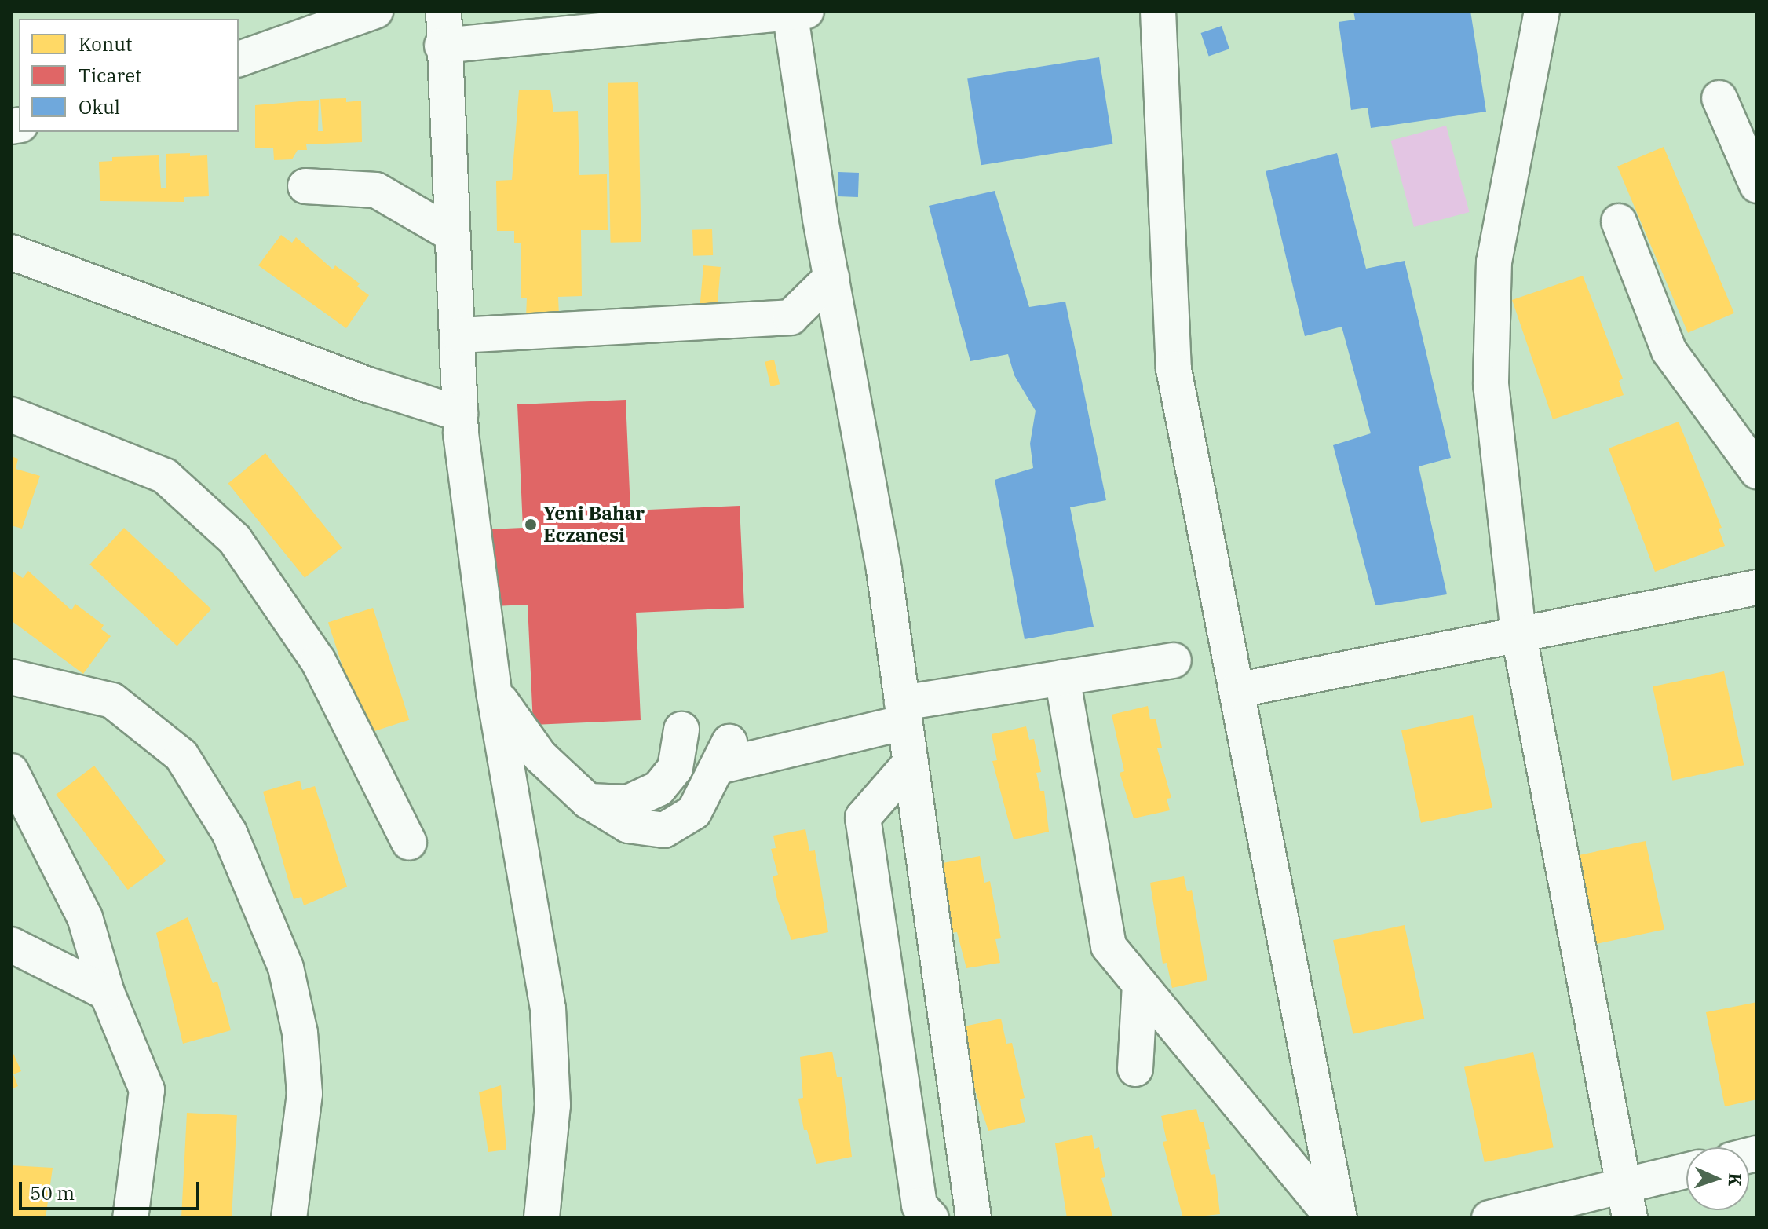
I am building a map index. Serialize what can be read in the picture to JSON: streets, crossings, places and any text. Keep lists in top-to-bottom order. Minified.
{"places":["Yeni Bahar Eczanesi"],"legend":["Konut","Ticaret","Okul"],"scale_bar":"50 m","north":"right"}
